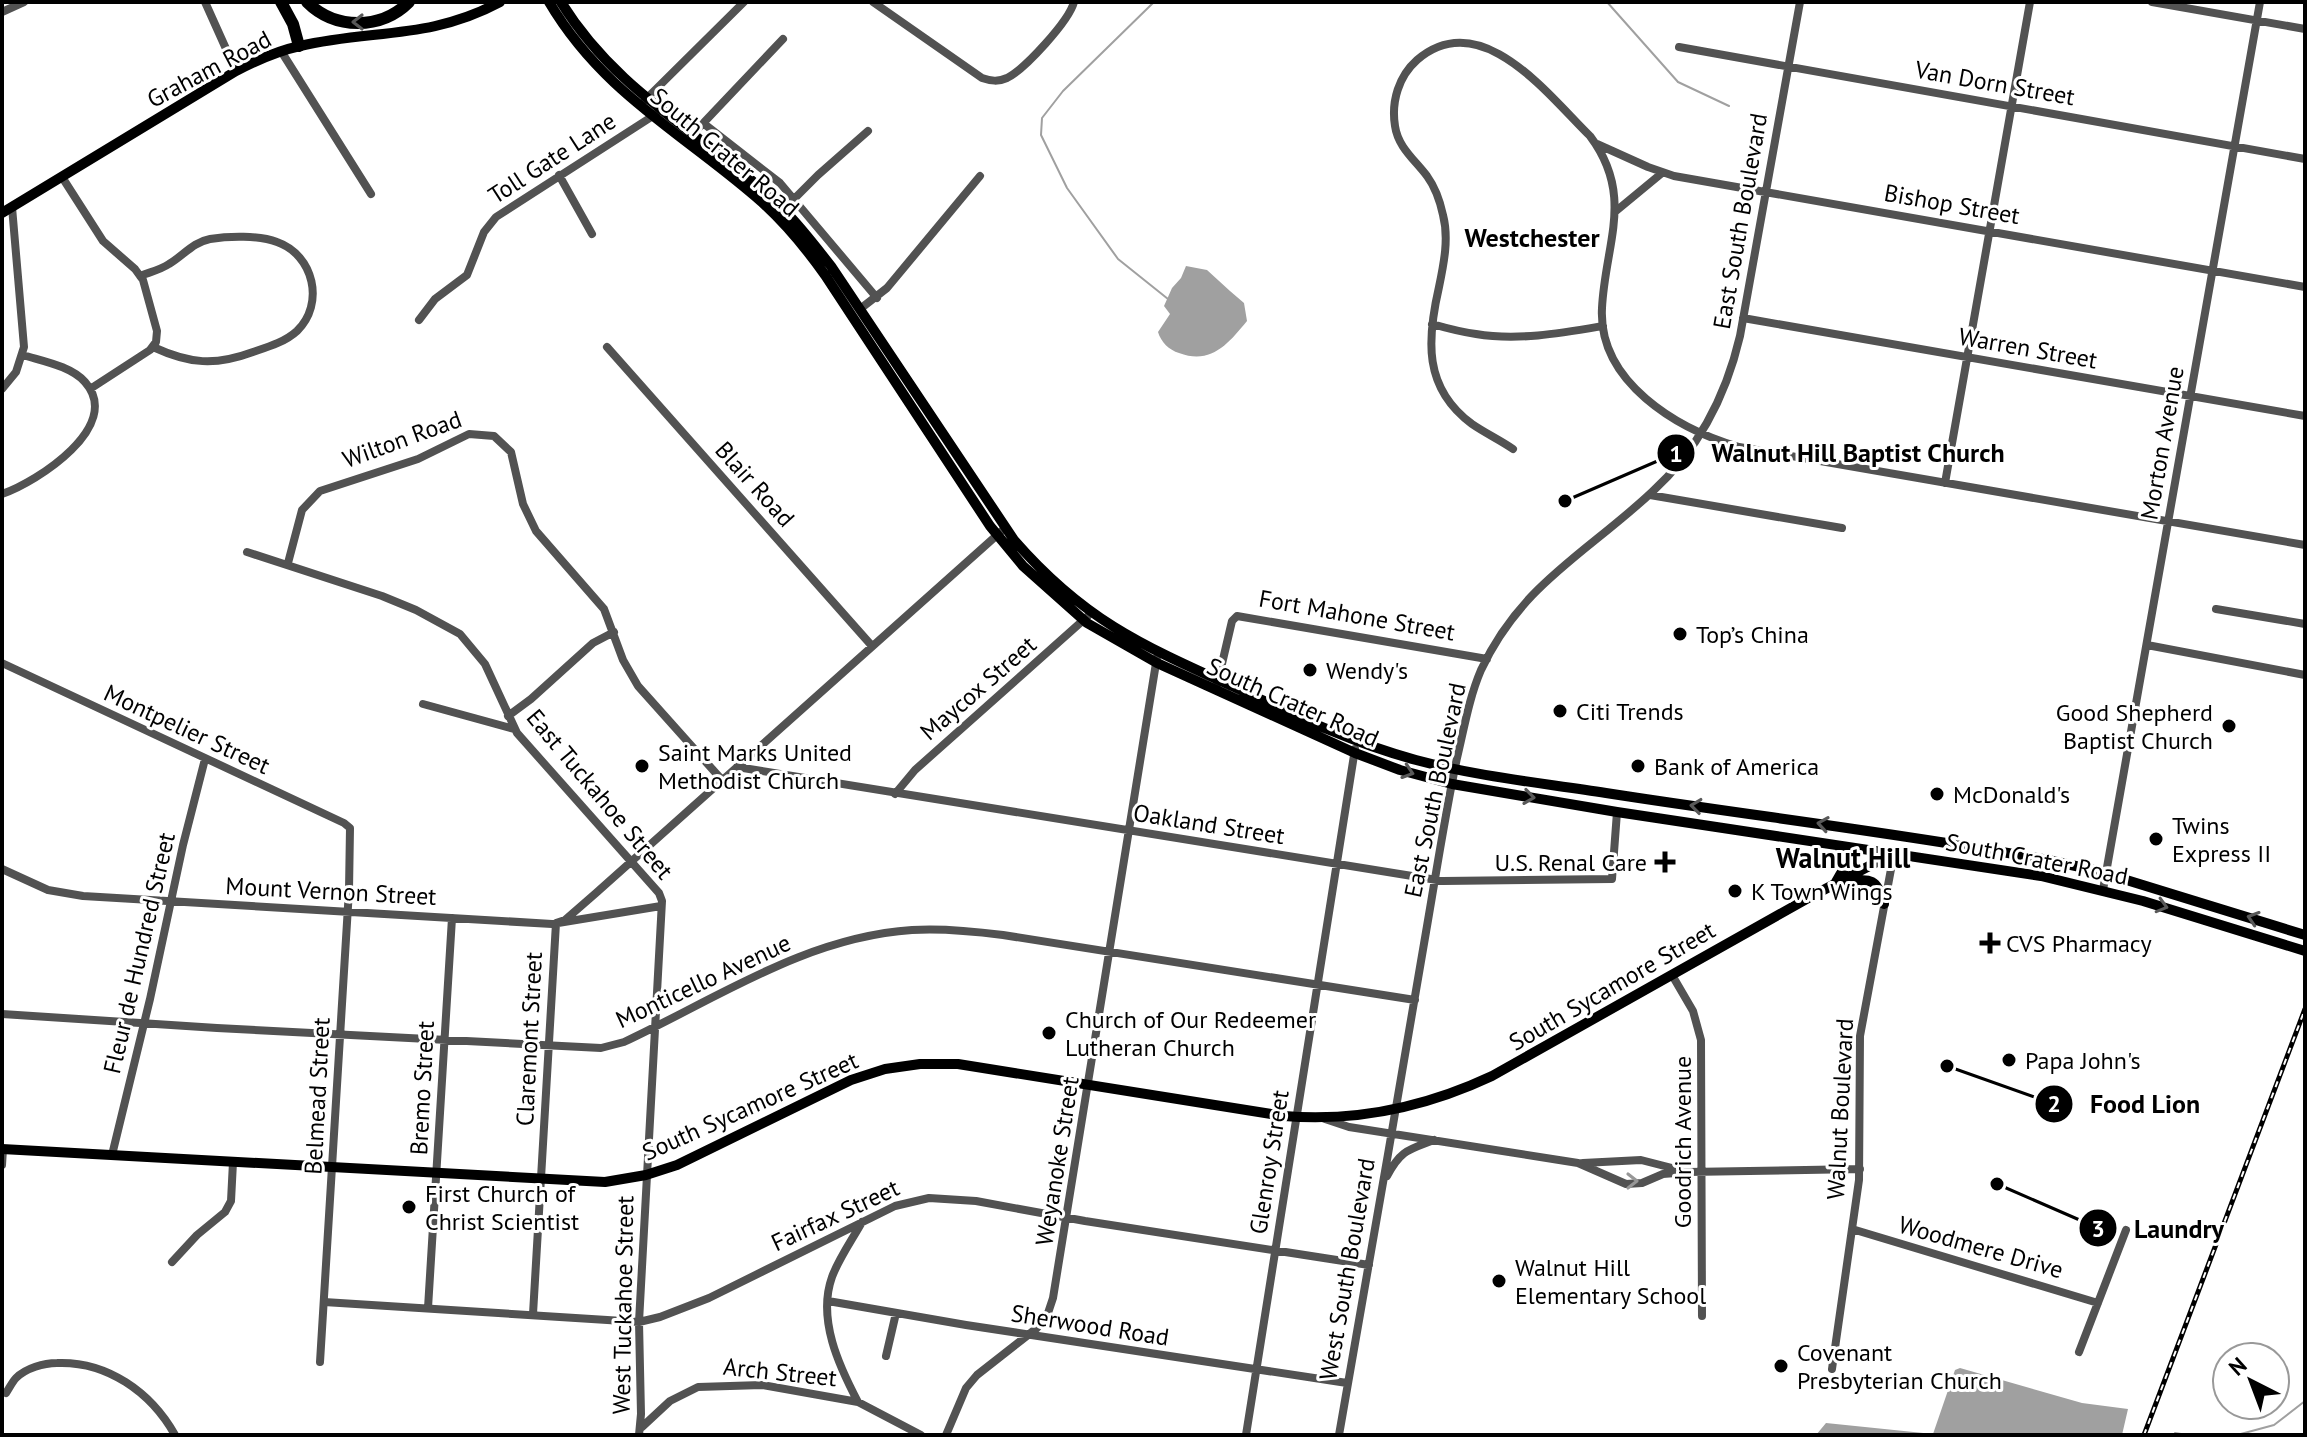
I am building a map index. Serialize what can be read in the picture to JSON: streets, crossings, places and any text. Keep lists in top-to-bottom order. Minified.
{"streets":{"main road":["Graham Road","South Crater Road","South Sycamore Street"],"street":["Van Dorn Street","Toll Gate Lane","Bishop Street","East South Boulevard","Warren Street","Wilton Road","Morton Avenue","Blair Road","Fort Mahone Street","Maycox Street","Montpelier Street","East Tuckahoe Street","Oakland Street","Mount Vernon Street","Fleur de Hundred Street","Monticello Avenue","Claremont Street","Bremo Street","Belmead Street","Walnut Boulevard","Goodrich Avenue","Weyanoke Street","Glenroy Street","Fairfax Street","Woodmere Drive","West South Boulevard","West Tuckahoe Street","Sherwood Road","Arch Street"]},"crossings":[["Van Dorn Street","East South Boulevard"],["Van Dorn Street","Morton Avenue"],["South Crater Road","Toll Gate Lane"],["South Crater Road","East South Boulevard"],["South Crater Road","Morton Avenue"],["South Crater Road","Fort Mahone Street"],["South Crater Road","Maycox Street"],["South Crater Road","Oakland Street"],["South Crater Road","South Sycamore Street"],["South Crater Road","Claremont Street"],["South Crater Road","Walnut Boulevard"],["South Crater Road","Weyanoke Street"],["South Crater Road","Glenroy Street"],["Bishop Street","East South Boulevard"],["Bishop Street","Morton Avenue"],["East South Boulevard","Warren Street"],["East South Boulevard","Fort Mahone Street"],["East South Boulevard","Oakland Street"],["East South Boulevard","Monticello Avenue"],["East South Boulevard","South Sycamore Street"],["East South Boulevard","West South Boulevard"],["Warren Street","Morton Avenue"],["Wilton Road","East Tuckahoe Street"],["Wilton Road","Claremont Street"],["Blair Road","Claremont Street"],["Maycox Street","Oakland Street"],["Montpelier Street","Fleur de Hundred Street"],["Montpelier Street","Belmead Street"],["East Tuckahoe Street","Mount Vernon Street"],["East Tuckahoe Street","Monticello Avenue"],["East Tuckahoe Street","South Sycamore Street"],["East Tuckahoe Street","Claremont Street"],["East Tuckahoe Street","West Tuckahoe Street"],["Oakland Street","Claremont Street"],["Oakland Street","Weyanoke Street"],["Oakland Street","Glenroy Street"],["Mount Vernon Street","Fleur de Hundred Street"],["Mount Vernon Street","Claremont Street"],["Mount Vernon Street","Bremo Street"],["Mount Vernon Street","Belmead Street"],["Fleur de Hundred Street","Monticello Avenue"],["Fleur de Hundred Street","South Sycamore Street"],["Monticello Avenue","Claremont Street"],["Monticello Avenue","Bremo Street"],["Monticello Avenue","Belmead Street"],["Monticello Avenue","Weyanoke Street"],["Monticello Avenue","Glenroy Street"],["South Sycamore Street","Claremont Street"],["South Sycamore Street","Bremo Street"],["South Sycamore Street","Belmead Street"],["South Sycamore Street","Walnut Boulevard"],["South Sycamore Street","Goodrich Avenue"],["South Sycamore Street","Weyanoke Street"],["South Sycamore Street","Glenroy Street"],["South Sycamore Street","West South Boulevard"],["South Sycamore Street","West Tuckahoe Street"],["Claremont Street","Fairfax Street"],["Bremo Street","Fairfax Street"],["Belmead Street","Fairfax Street"],["Walnut Boulevard","Woodmere Drive"],["Weyanoke Street","Fairfax Street"],["Weyanoke Street","Sherwood Road"],["Glenroy Street","Fairfax Street"],["Glenroy Street","Sherwood Road"],["Fairfax Street","West South Boulevard"],["Fairfax Street","West Tuckahoe Street"],["West South Boulevard","Sherwood Road"],["West Tuckahoe Street","Arch Street"]],"districts":["Westchester","Walnut Hill"],"places":{"other":["Walnut Hill Baptist Church","Top’s China","Wendy's","Citi Trends","Good Shepherd Baptist Church","Saint Marks United Methodist Church","Bank of America","McDonald's","Twins Express II","K Town Wings","Church of Our Redeemer Lutheran Church","Papa John's","Food Lion","Laundry","First Church of Christ Scientist","Walnut Hill Elementary School","Covenant Presbyterian Church"],"health":["U.S. Renal Care","CVS Pharmacy"]},"north":"top left"}
